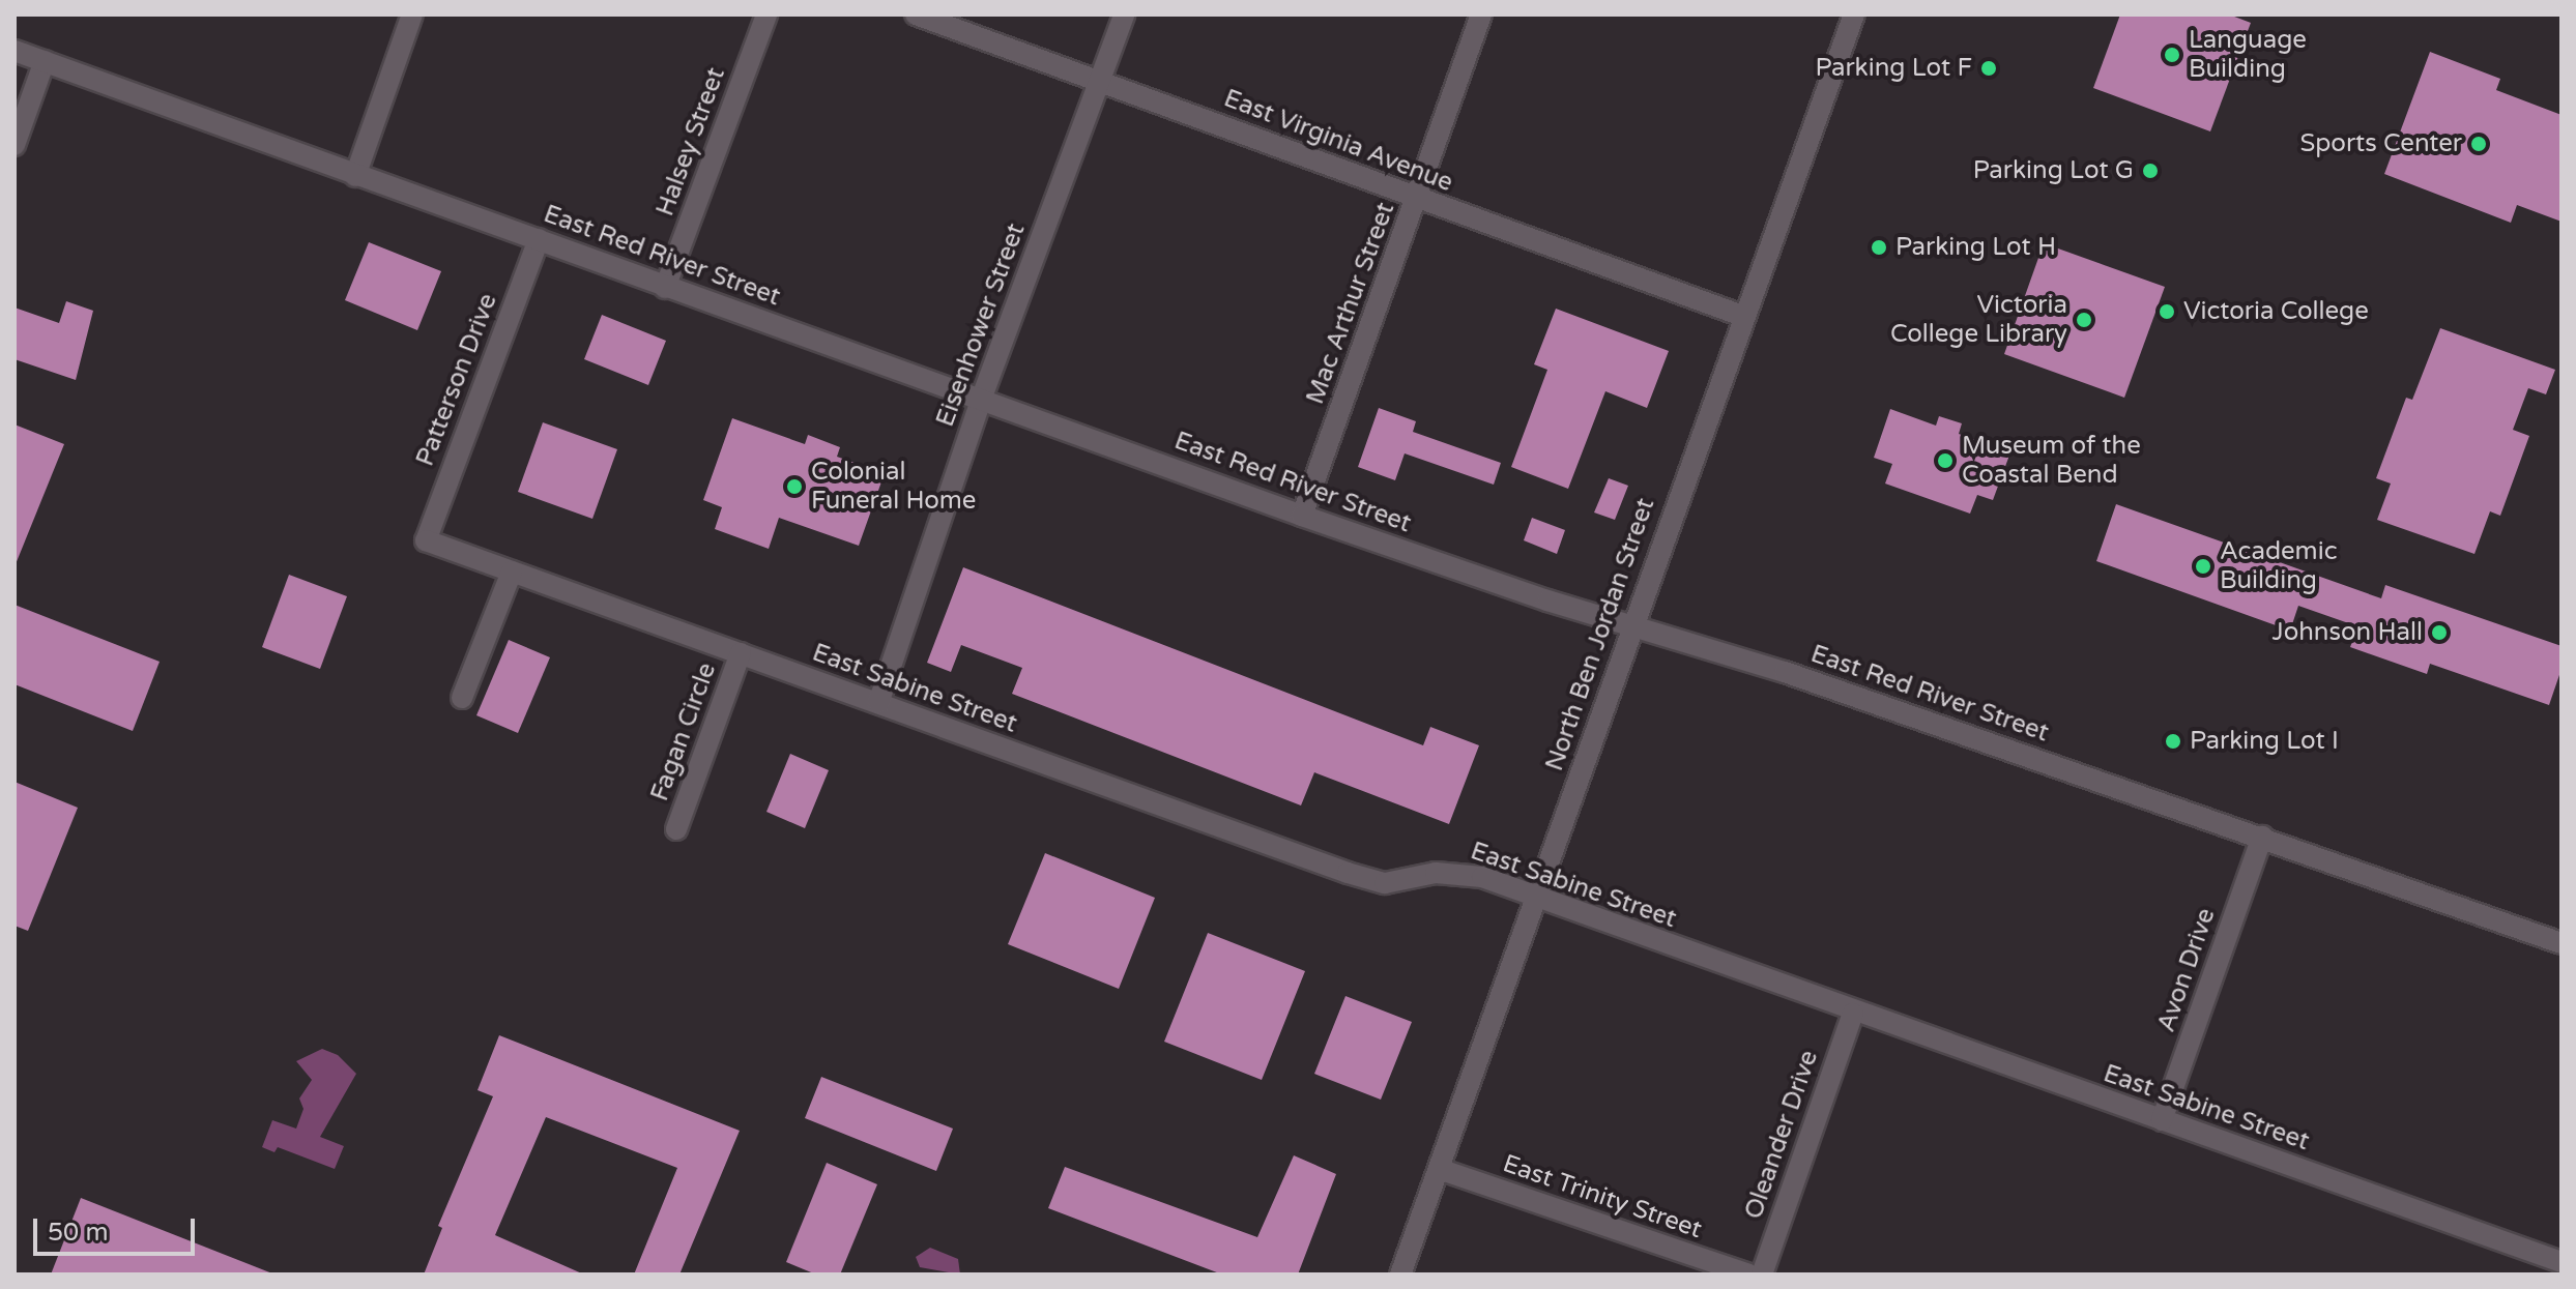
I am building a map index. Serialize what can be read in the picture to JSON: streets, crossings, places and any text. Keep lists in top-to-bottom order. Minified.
{"streets":{"street":["East Virginia Avenue","Halsey Street","East Red River Street","Mac Arthur Street","Eisenhower Street","Patterson Drive","North Ben Jordan Street","East Sabine Street","Fagan Circle","Avon Drive","Oleander Drive","East Trinity Street"]},"crossings":[["East Virginia Avenue","Mac Arthur Street"],["East Virginia Avenue","Eisenhower Street"],["East Virginia Avenue","North Ben Jordan Street"],["Halsey Street","East Red River Street"],["East Red River Street","Mac Arthur Street"],["East Red River Street","Eisenhower Street"],["East Red River Street","Patterson Drive"],["East Red River Street","North Ben Jordan Street"],["East Red River Street","Avon Drive"],["Eisenhower Street","East Sabine Street"],["Patterson Drive","East Sabine Street"],["North Ben Jordan Street","East Sabine Street"],["North Ben Jordan Street","East Trinity Street"],["East Sabine Street","Fagan Circle"],["East Sabine Street","Avon Drive"],["East Sabine Street","Oleander Drive"]],"places":["Language Building","Parking Lot F","Sports Center","Parking Lot G","Parking Lot H","Victoria College","Victoria College Library","Museum of the Coastal Bend","Colonial Funeral Home","Academic Building","Johnson Hall","Parking Lot I"],"scale_bar":"50 m"}
